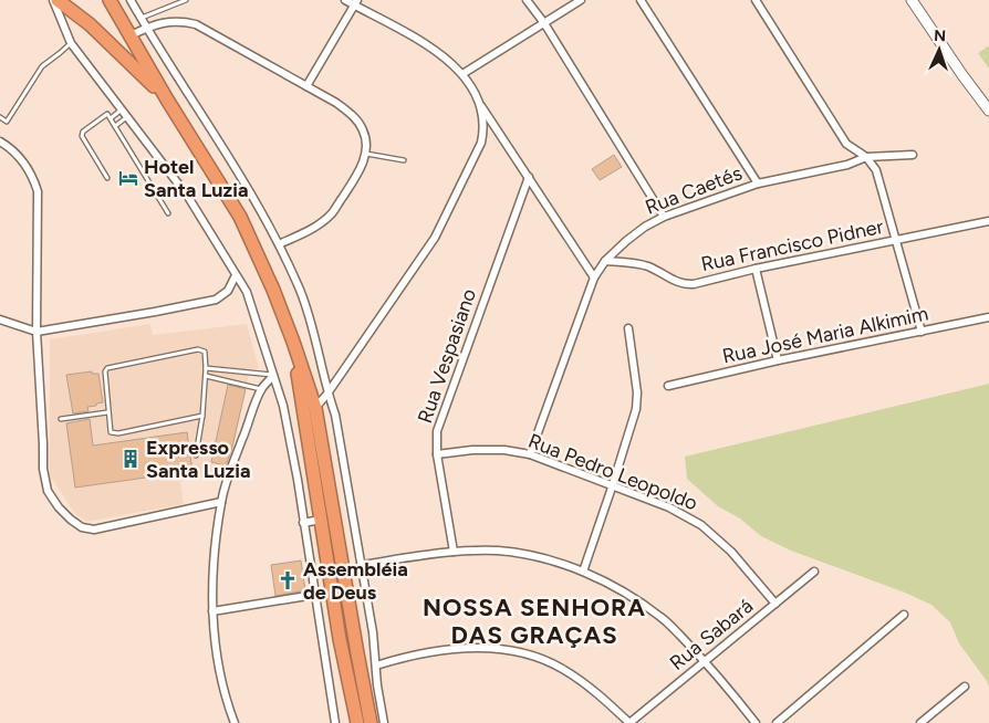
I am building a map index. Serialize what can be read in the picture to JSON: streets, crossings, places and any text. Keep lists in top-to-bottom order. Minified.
{"streets":{"street":["Rua Caetés","Rua Francisco Pidner","Rua José Maria Alkimim","Rua Vespasiano","Rua Pedro Leopoldo","Rua Sabará"]},"crossings":[["Rua Caetés","Rua Francisco Pidner"],["Rua Caetés","Rua Pedro Leopoldo"],["Rua Vespasiano","Rua Pedro Leopoldo"],["Rua Pedro Leopoldo","Rua Sabará"]],"districts":["NOSSA SENHORA DAS GRAÇAS"],"places":{"hotel":["Hotel Santa Luzia"],"building":["Expresso Santa Luzia"],"church":["Assembléia de Deus"]},"north":"top"}
